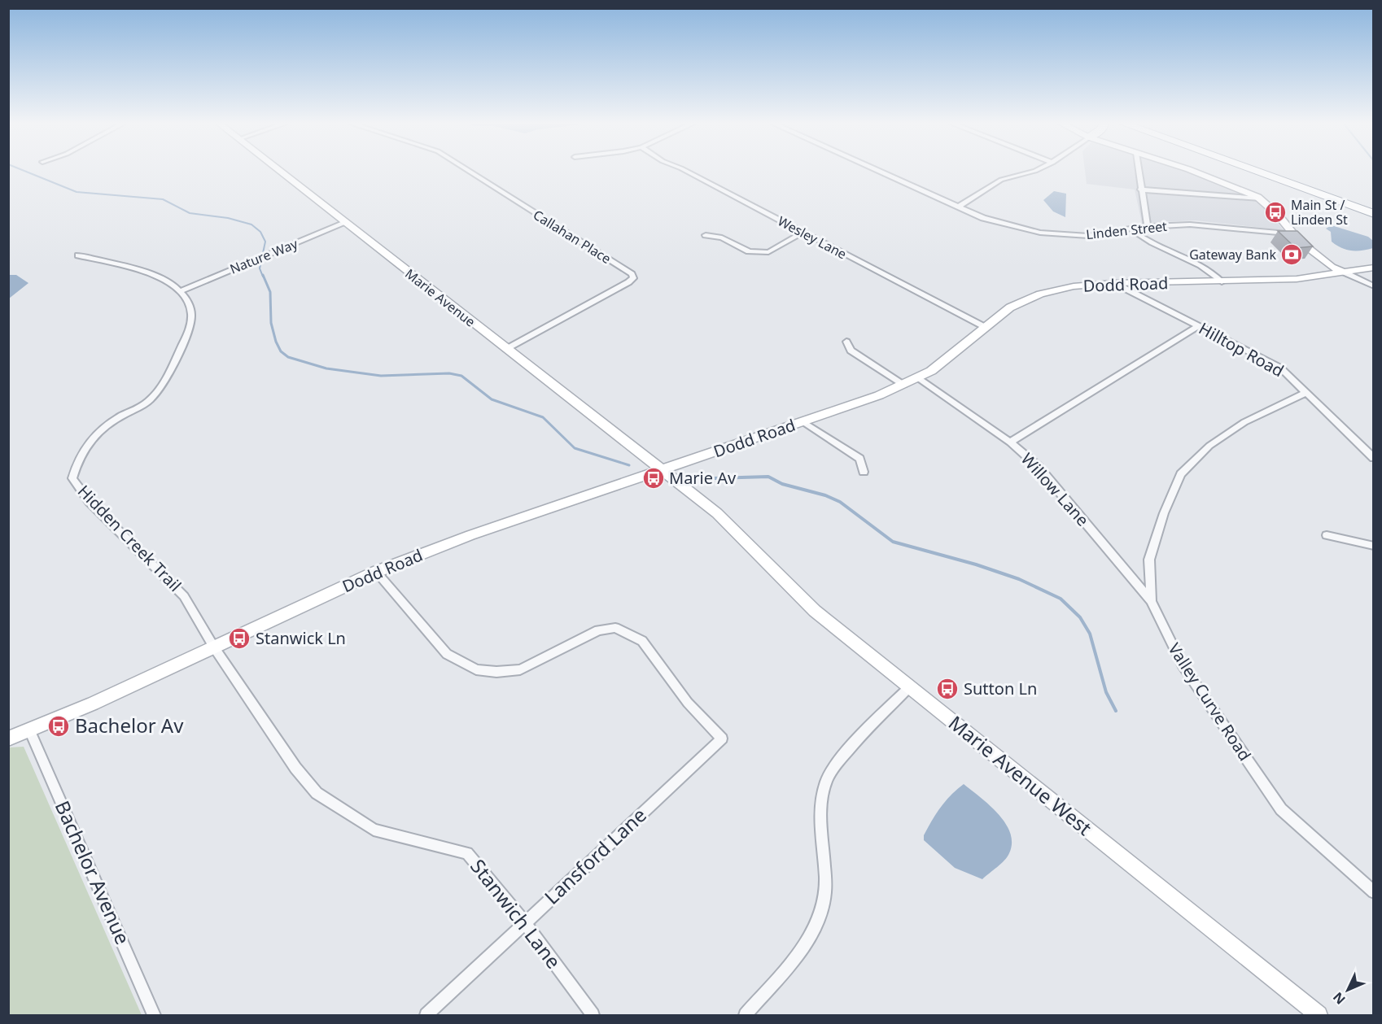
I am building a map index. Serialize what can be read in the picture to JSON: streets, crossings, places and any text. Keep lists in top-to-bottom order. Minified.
{"streets":{"street":["Linden Street","Callahan Place","Wesley Lane","Nature Way","Dodd Road","Marie Avenue","Hilltop Road","Willow Lane","Hidden Creek Trail","Valley Curve Road","Marie Avenue West","Lansford Lane","Bachelor Avenue","Stanwich Lane"]},"crossings":[["Callahan Place","Marie Avenue"],["Wesley Lane","Dodd Road"],["Nature Way","Marie Avenue"],["Nature Way","Hidden Creek Trail"],["Dodd Road","Marie Avenue"],["Dodd Road","Hilltop Road"],["Dodd Road","Willow Lane"],["Dodd Road","Hidden Creek Trail"],["Dodd Road","Marie Avenue West"],["Dodd Road","Lansford Lane"],["Dodd Road","Bachelor Avenue"],["Dodd Road","Stanwich Lane"],["Marie Avenue","Marie Avenue West"],["Hilltop Road","Valley Curve Road"],["Willow Lane","Valley Curve Road"],["Hidden Creek Trail","Stanwich Lane"],["Lansford Lane","Stanwich Lane"]],"places":{"bus stop":["Main St / Linden St","Marie Av","Stanwick Ln","Sutton Ln","Bachelor Av"],"bank":["Gateway Bank"]},"north":"bottom left"}
